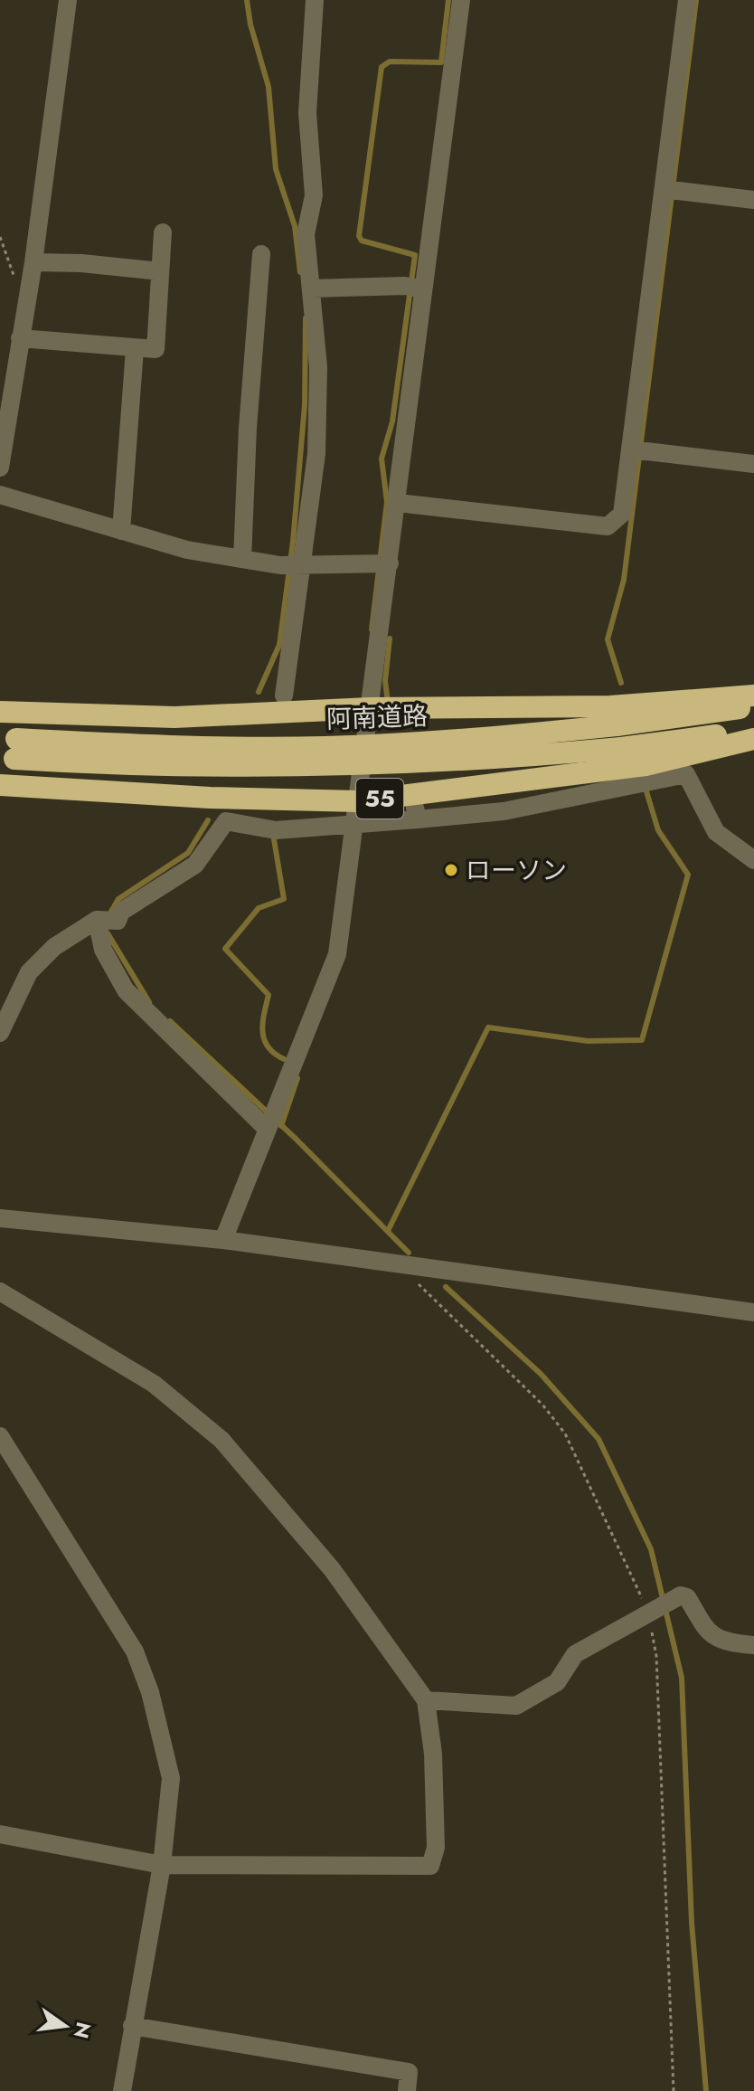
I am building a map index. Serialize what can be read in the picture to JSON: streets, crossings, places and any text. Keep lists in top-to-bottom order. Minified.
{"streets":{"highway":["阿南道路","55"]},"places":["ローソン"],"north":"right"}
